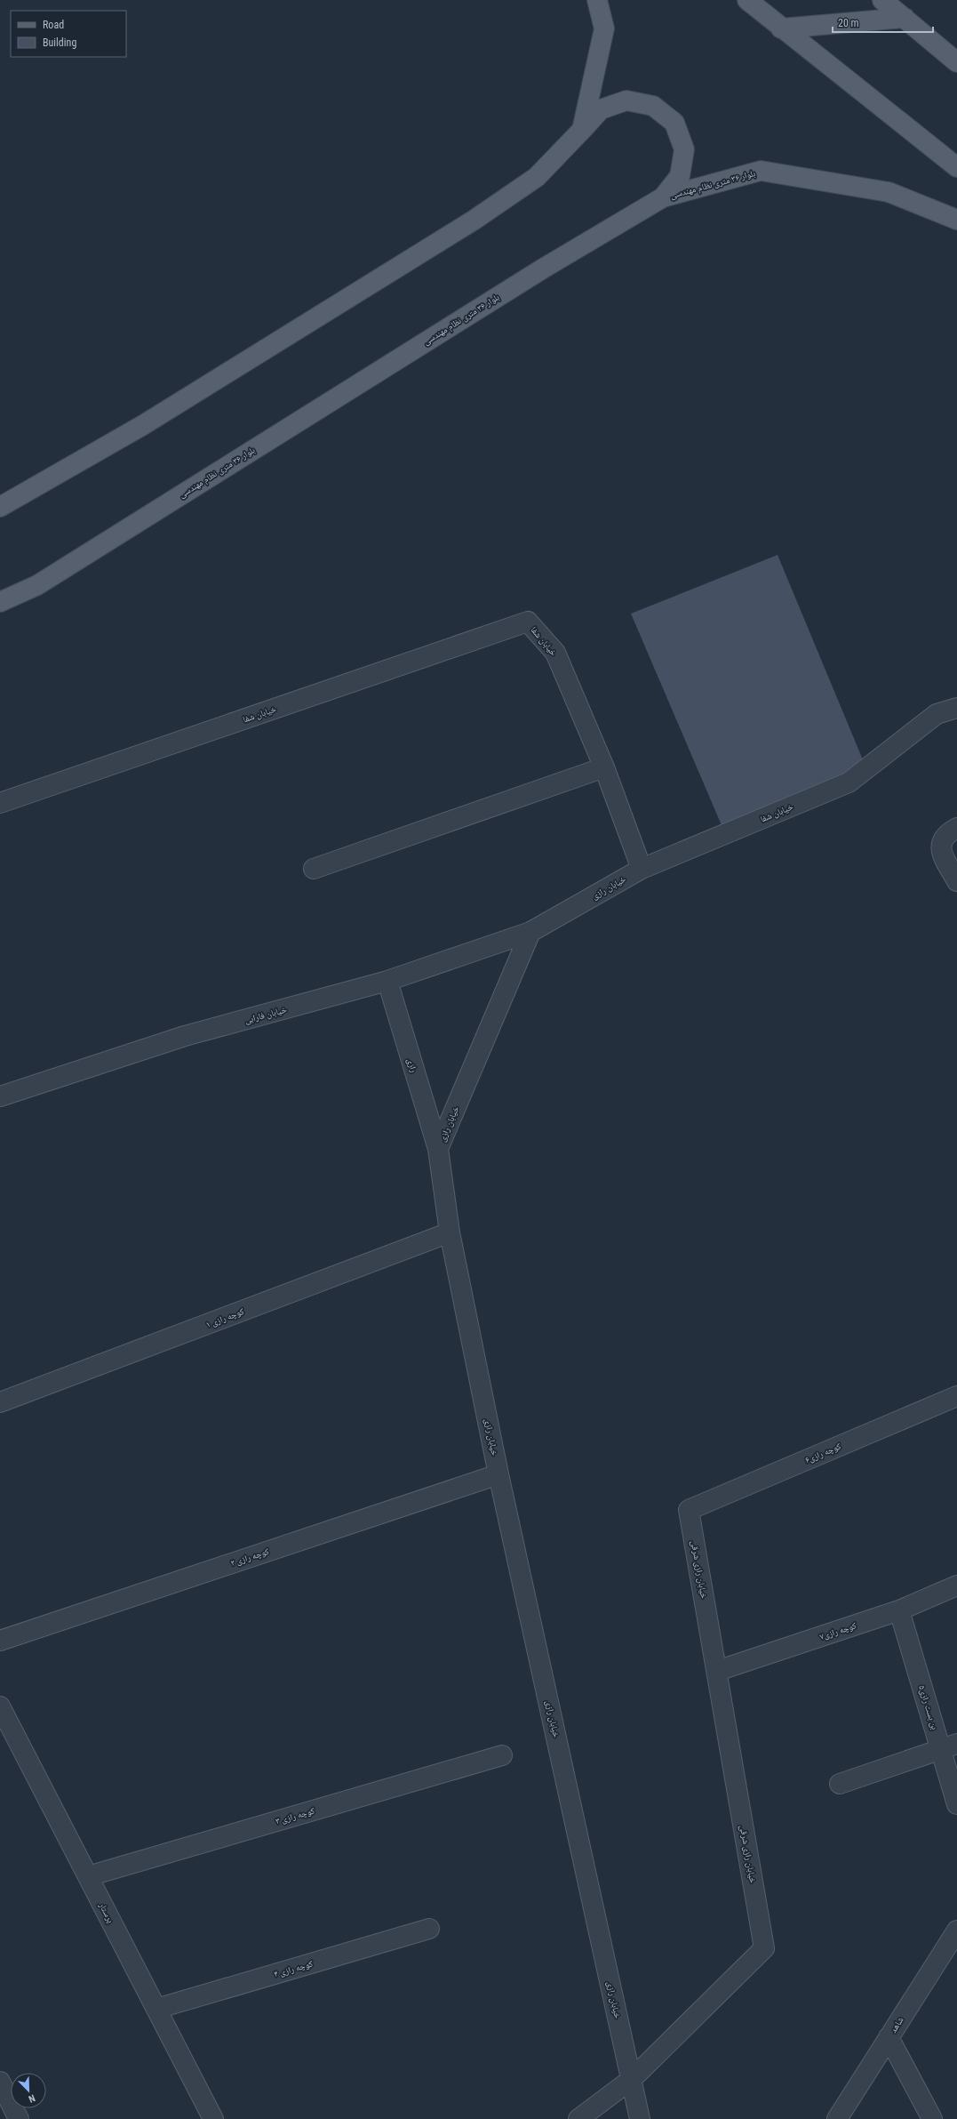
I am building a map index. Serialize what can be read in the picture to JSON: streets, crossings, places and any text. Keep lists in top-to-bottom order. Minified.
{"streets":{"main road":["بلوار ۳۶ متری نظام مهندسی"],"street":["خیابان شفا","خیابان رازی","خیابان فارابی","رازی","کوچه رازی ۱","کوچه رازی۶","کوچه رازی ۲","خیابان رازی شرقی","کوچه رازی۷","بن بست رازی۵","کوچه رازی ۳","پرستار","کوچه رازی ۴","شاهد"]},"crossings":[["خیابان شفا","خیابان رازی"],["خیابان رازی","خیابان فارابی"],["خیابان رازی","رازی"],["خیابان رازی","کوچه رازی ۱"],["خیابان رازی","کوچه رازی ۲"],["خیابان رازی","خیابان رازی شرقی"],["خیابان فارابی","رازی"],["کوچه رازی۶","خیابان رازی شرقی"],["خیابان رازی شرقی","کوچه رازی۷"],["کوچه رازی۷","بن بست رازی۵"],["کوچه رازی ۳","پرستار"],["پرستار","کوچه رازی ۴"]],"legend":["Road","Building"],"scale_bar":"20 m","north":"bottom right"}
